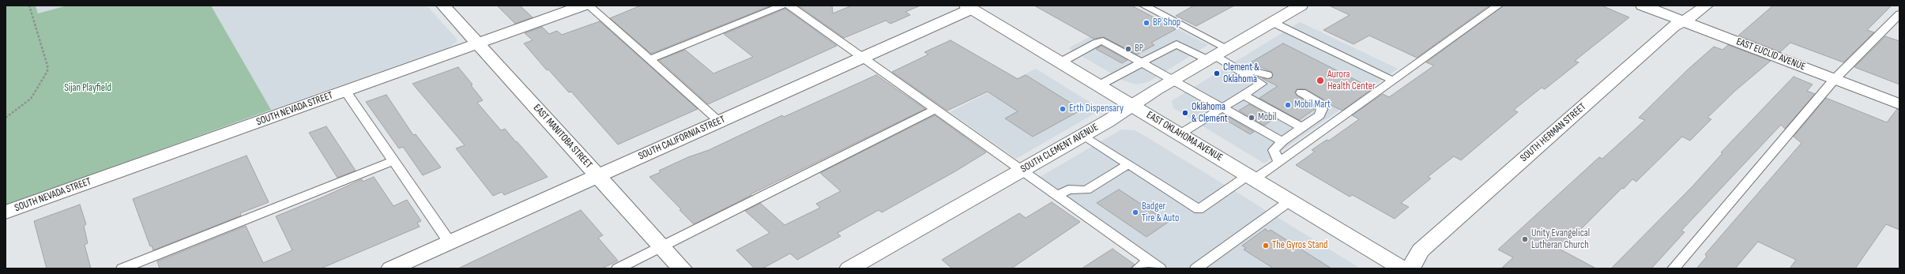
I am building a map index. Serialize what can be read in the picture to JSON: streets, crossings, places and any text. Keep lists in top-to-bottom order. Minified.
{"streets":{"street":["EAST EUCLID AVENUE","SOUTH NEVADA STREET","SOUTH HERMAN STREET","EAST MANITOBA STREET","EAST OKLAHOMA AVENUE","SOUTH CALIFORNIA STREET","SOUTH CLEMENT AVENUE"]},"crossings":[["EAST EUCLID AVENUE","SOUTH HERMAN STREET"],["SOUTH NEVADA STREET","EAST MANITOBA STREET"],["EAST MANITOBA STREET","SOUTH CALIFORNIA STREET"],["EAST OKLAHOMA AVENUE","SOUTH CALIFORNIA STREET"],["EAST OKLAHOMA AVENUE","SOUTH CLEMENT AVENUE"]],"parks":["Sijan Playfield"],"places":["BP Shop","BP","Clement & Oklahoma","Aurora Health Center","Mobil Mart","Erth Dispensary","Oklahoma & Clement","Mobil","Badger Tire & Auto","Unity Evangelical Lutheran Church","The Gyros Stand"]}
